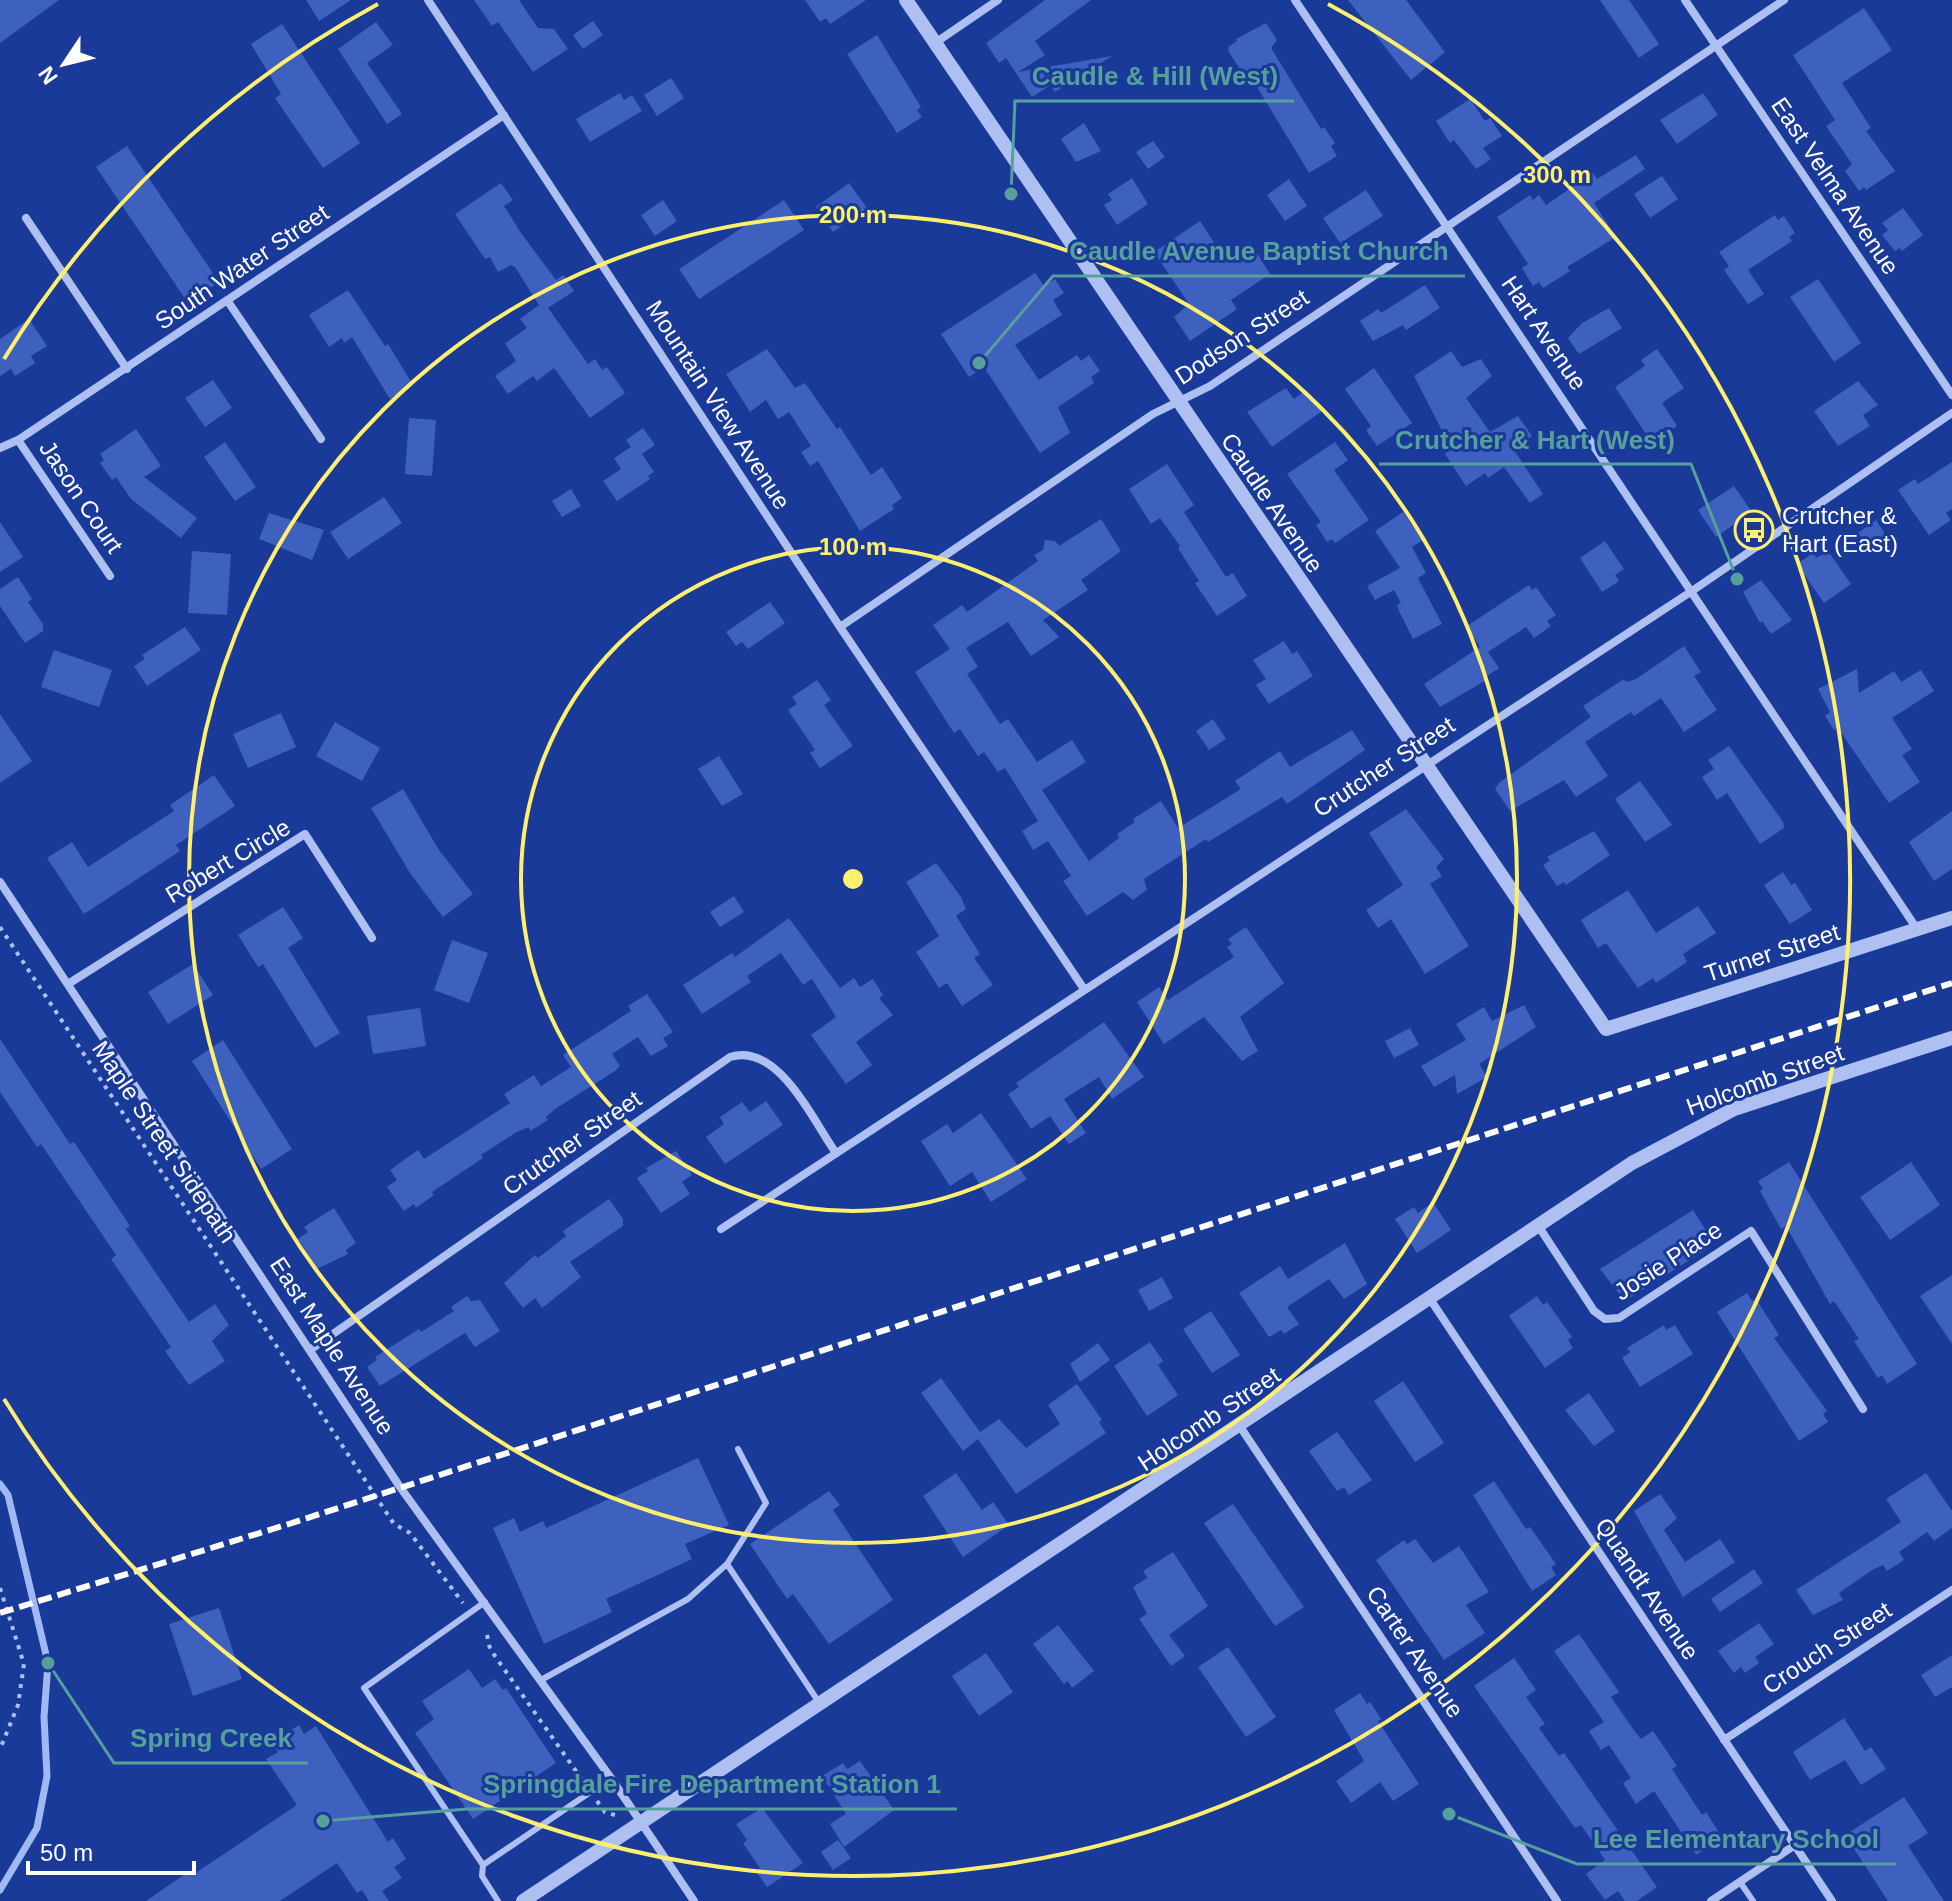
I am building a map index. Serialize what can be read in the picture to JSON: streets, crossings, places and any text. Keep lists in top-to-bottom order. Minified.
{"streets":{"street":["East Velma Avenue","South Water Street","Hart Avenue","Dodson Street","Mountain View Avenue","Jason Court","Caudle Avenue","Crutcher Street","Robert Circle","Turner Street","Holcomb Street","Josie Place","East Maple Avenue","Quandt Avenue","Crouch Street","Carter Avenue"],"path":["Maple Street Sidepath"]},"crossings":[["East Velma Avenue","Dodson Street"],["South Water Street","Mountain View Avenue"],["South Water Street","Jason Court"],["Hart Avenue","Dodson Street"],["Hart Avenue","Crutcher Street"],["Hart Avenue","Turner Street"],["Dodson Street","Mountain View Avenue"],["Dodson Street","Caudle Avenue"],["Mountain View Avenue","Crutcher Street"],["Caudle Avenue","Crutcher Street"],["Caudle Avenue","Turner Street"],["Crutcher Street","East Maple Avenue"],["Robert Circle","East Maple Avenue"],["Holcomb Street","Maple Street Sidepath"],["Holcomb Street","Josie Place"],["Holcomb Street","East Maple Avenue"],["Holcomb Street","Quandt Avenue"],["Holcomb Street","Carter Avenue"],["Maple Street Sidepath","East Maple Avenue"],["Quandt Avenue","Crouch Street"]],"places":{"other":["Caudle & Hill (West)","Caudle Avenue Baptist Church","Crutcher & Hart (West)","Spring Creek","Lee Elementary School","Springdale Fire Department Station 1"],"bus stop":["Crutcher & Hart (East)"]},"scale_bar":"50 m","north":"bottom left","rings":["300 m","200 m","100 m"]}
